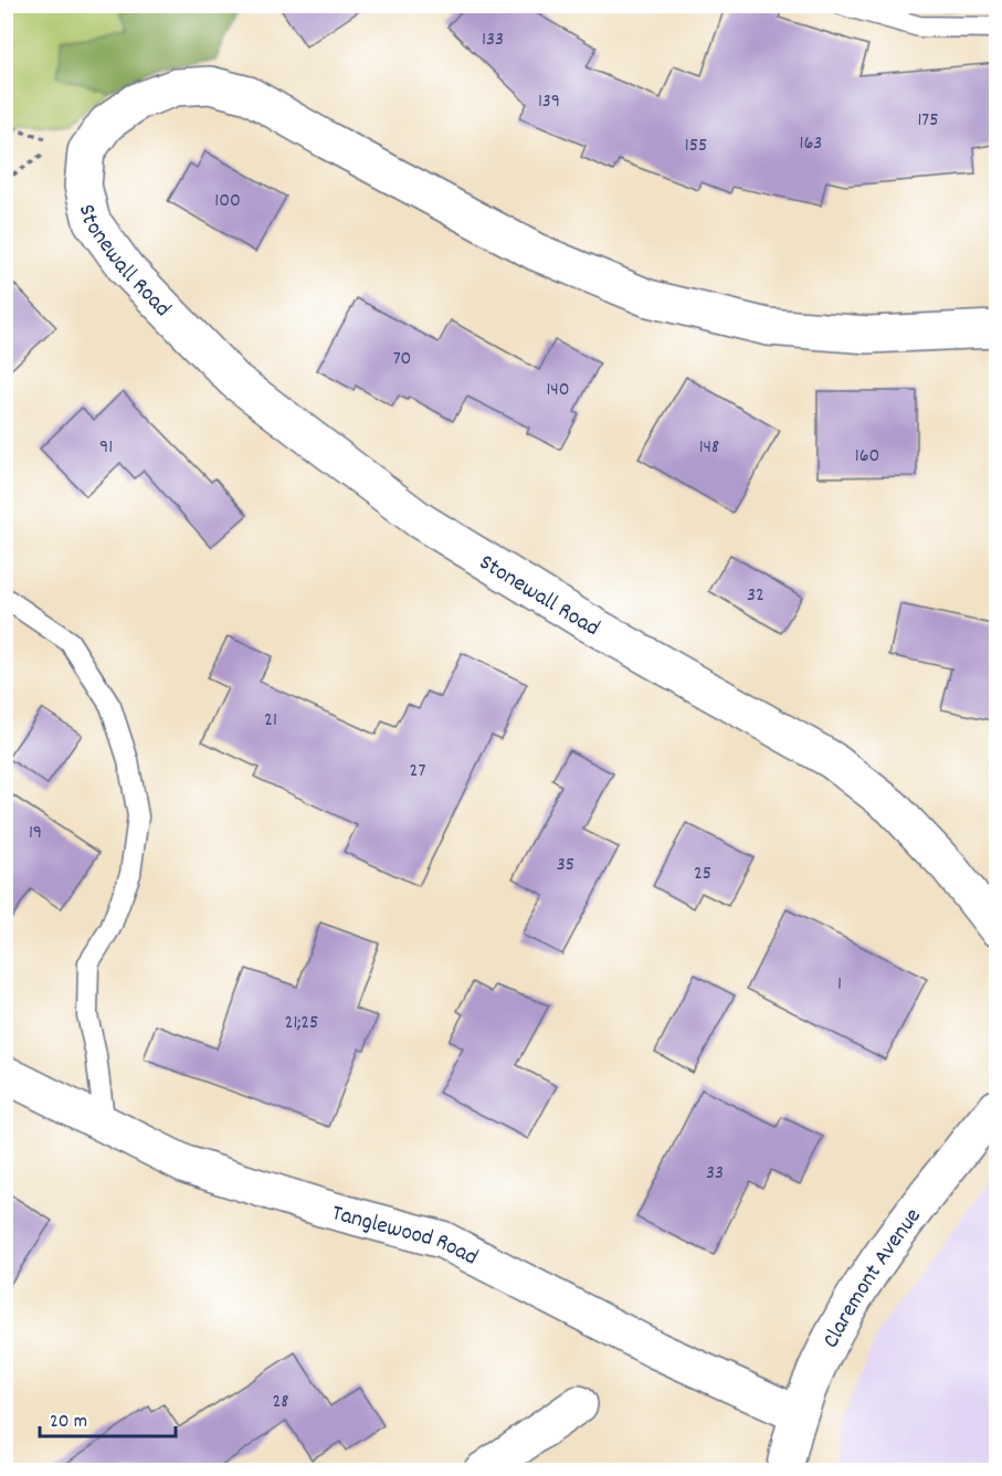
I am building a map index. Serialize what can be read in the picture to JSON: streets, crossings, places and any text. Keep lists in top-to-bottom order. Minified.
{"streets":{"street":["Stonewall Road","Tanglewood Road","Claremont Avenue"]},"crossings":[["Tanglewood Road","Claremont Avenue"]],"house_numbers":["133","139","175","163","155","100","70","140","91","148","160","32","21","27","19","35","25","1","21;25","33","28"],"scale_bar":"20 m"}
